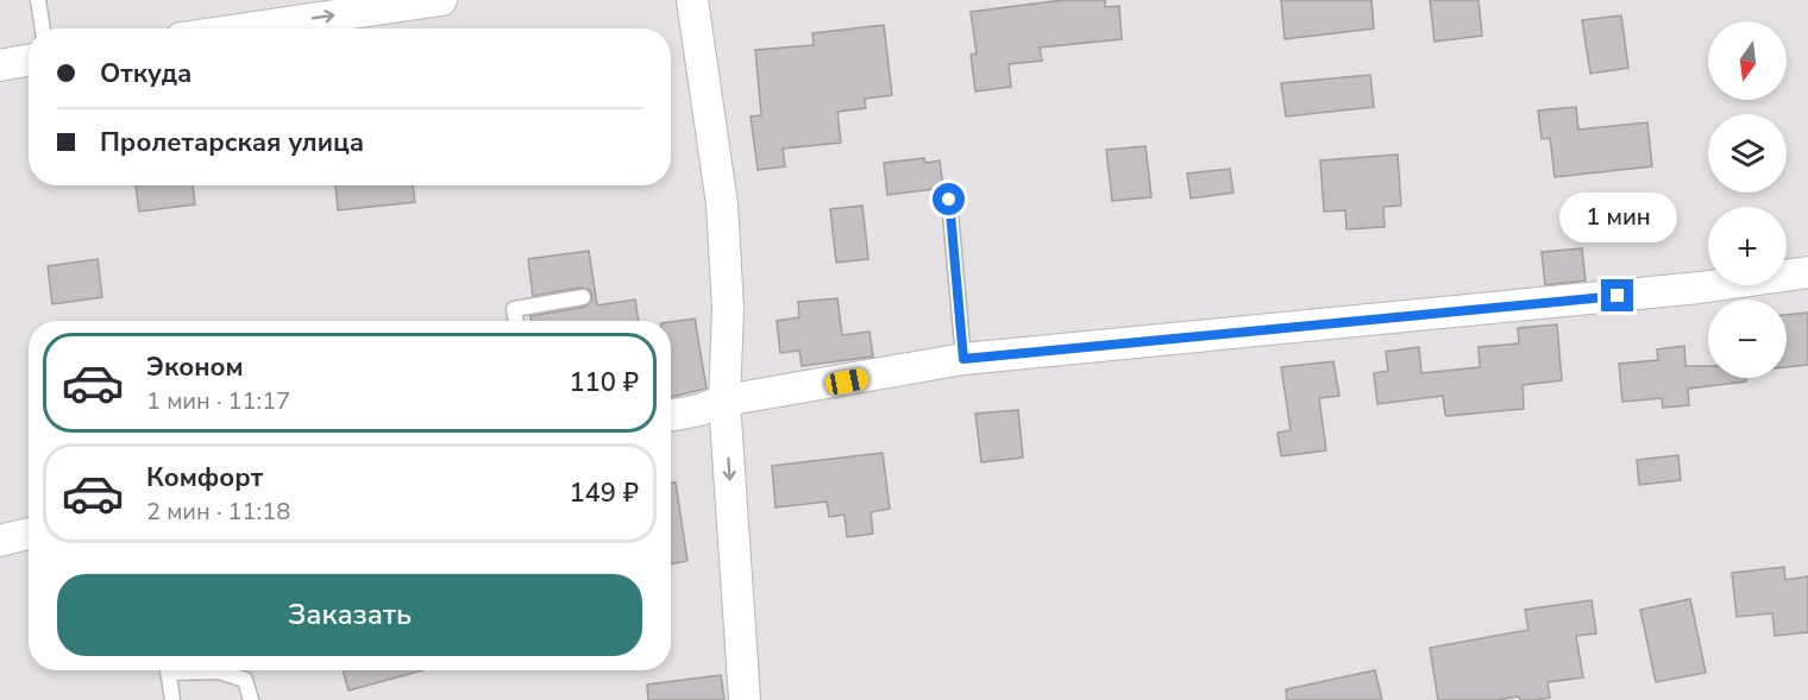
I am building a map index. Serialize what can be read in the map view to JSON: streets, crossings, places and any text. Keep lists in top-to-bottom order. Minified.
{"north":"bottom","page":{"map_buttons":["+","−"],"banner":["Откуда","Пролетарская улица"],"bubble":"1 мин","list":[{"name":"Эконом","note":"1 мин · 11:17","value":"110 ₽"},{"name":"Комфорт","note":"2 мин · 11:18","value":"149 ₽"}],"buttons":"Заказать"}}
